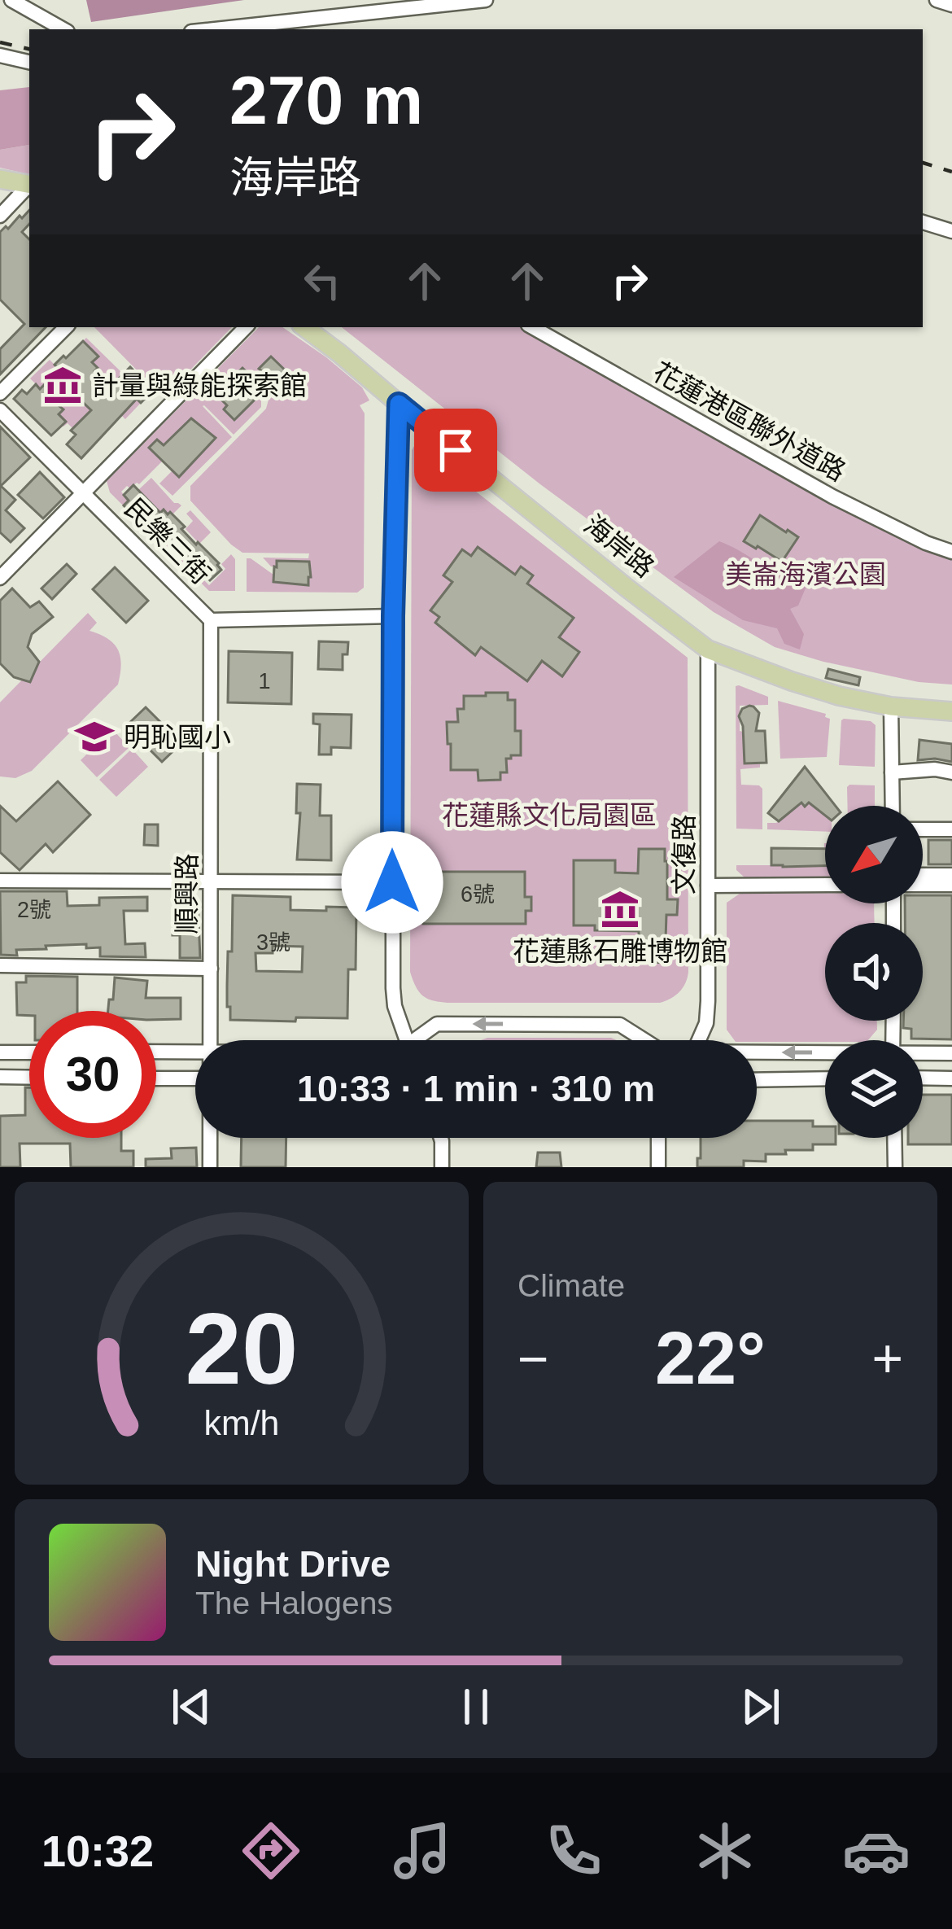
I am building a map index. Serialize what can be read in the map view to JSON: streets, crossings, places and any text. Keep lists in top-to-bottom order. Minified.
{"streets":{"main road":["海岸路"],"street":["花蓮港區聯外道路","民樂三街","文復路","順興路"]},"crossings":[["民樂三街","順興路"],["海岸路","文復路"]],"parks":["美崙海濱公園","花蓮縣文化局園區"],"places":{"museum":["計量與綠能探索館","花蓮縣石雕博物館"],"school or university":["明恥國小"]},"house_numbers":["1","6號","2號","3號"],"north":"bottom left","page":{"turn":["270 m","海岸路"],"limit":"30","trip":"10:33 · 1 min · 310 m","tile":"Climate","heat":["−","22°","+"],"song":["Night Drive","The Halogens"],"tabs":"10:32","gauge":["20","km/h"]}}
